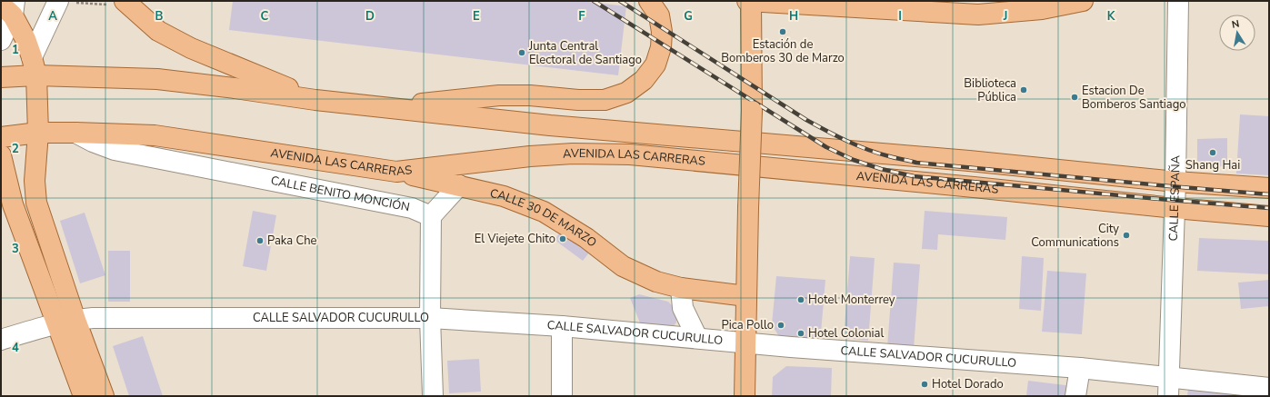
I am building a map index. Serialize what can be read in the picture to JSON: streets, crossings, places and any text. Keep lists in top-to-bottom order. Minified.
{"streets":{"main road":["AVENIDA LAS CARRERAS","CALLE 30 DE MARZO"],"street":["CALLE BENITO MONCIÓN","CALLE ESPAÑA","CALLE SALVADOR CUCURULLO"]},"crossings":[["AVENIDA LAS CARRERAS","CALLE BENITO MONCIÓN"],["AVENIDA LAS CARRERAS","CALLE ESPAÑA"],["AVENIDA LAS CARRERAS","CALLE 30 DE MARZO"],["CALLE ESPAÑA","CALLE SALVADOR CUCURULLO"]],"places":["Estación de Bomberos 30 de Marzo","Junta Central Electoral de Santiago","Biblioteca Pública","Estacion De Bomberos Santiago","Shang Hai","City Communications","El Viejete Chito","Paka Che","Hotel Monterrey","Pica Pollo","Hotel Colonial","Hotel Dorado"],"north":"top","grid":{"columns":["A","B","C","D","E","F","G","H","I","J","K"],"rows":["1","2","3","4"]}}
